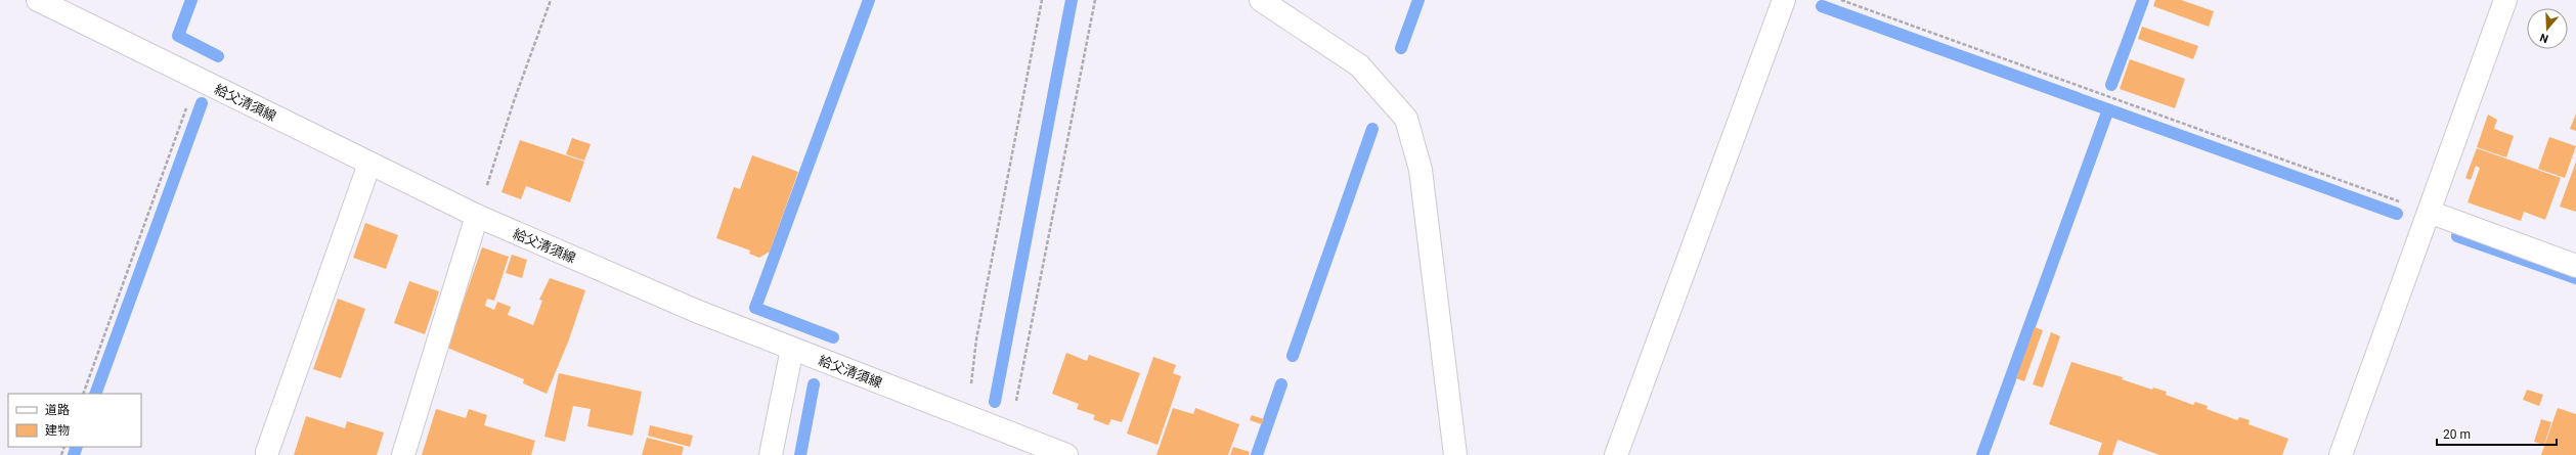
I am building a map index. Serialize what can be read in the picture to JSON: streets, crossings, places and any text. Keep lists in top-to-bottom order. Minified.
{"streets":{"street":["給父清須線"]},"legend":["道路","建物"],"scale_bar":"20 m","north":"bottom"}
